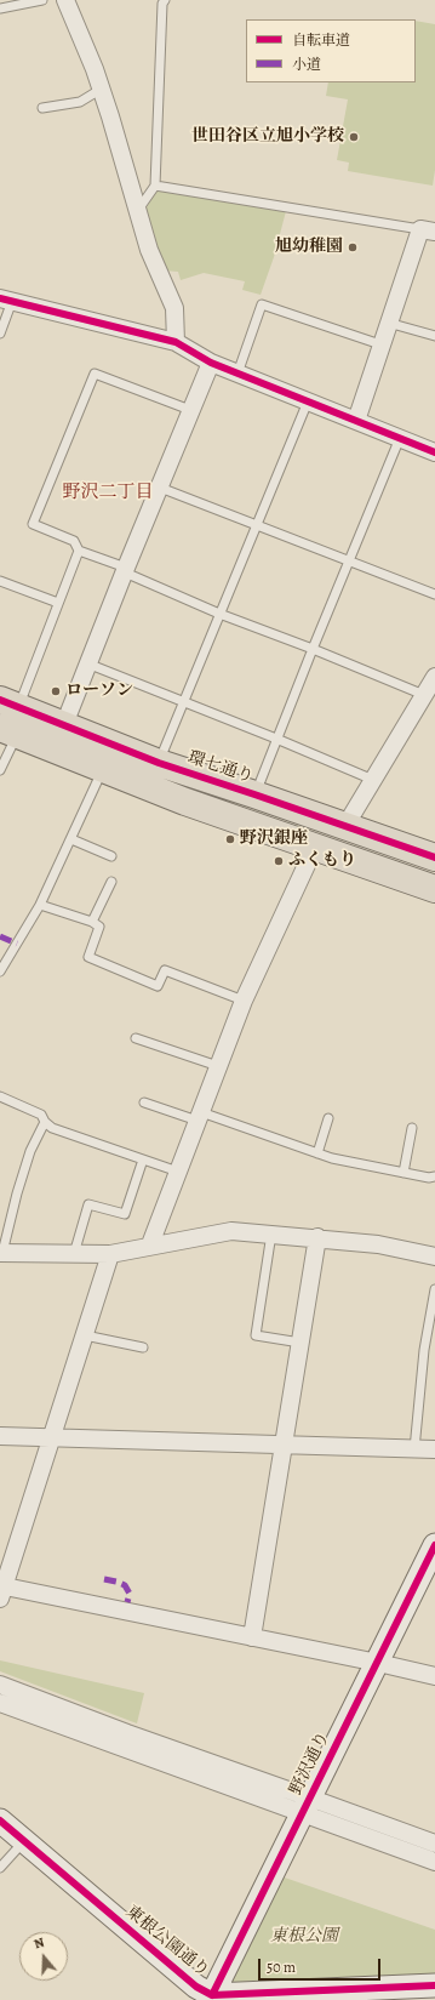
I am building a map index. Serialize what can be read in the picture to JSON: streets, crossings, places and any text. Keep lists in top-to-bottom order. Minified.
{"streets":{"main road":["環七通り"],"street":["野沢通り","東根公園通り"]},"crossings":[["野沢通り","東根公園通り"]],"districts":["野沢二丁目"],"parks":["東根公園"],"places":["世田谷区立旭小学校","旭幼稚園","ローソン","野沢銀座","ふくもり"],"legend":["自転車道","小道"],"scale_bar":"50 m","north":"top"}
